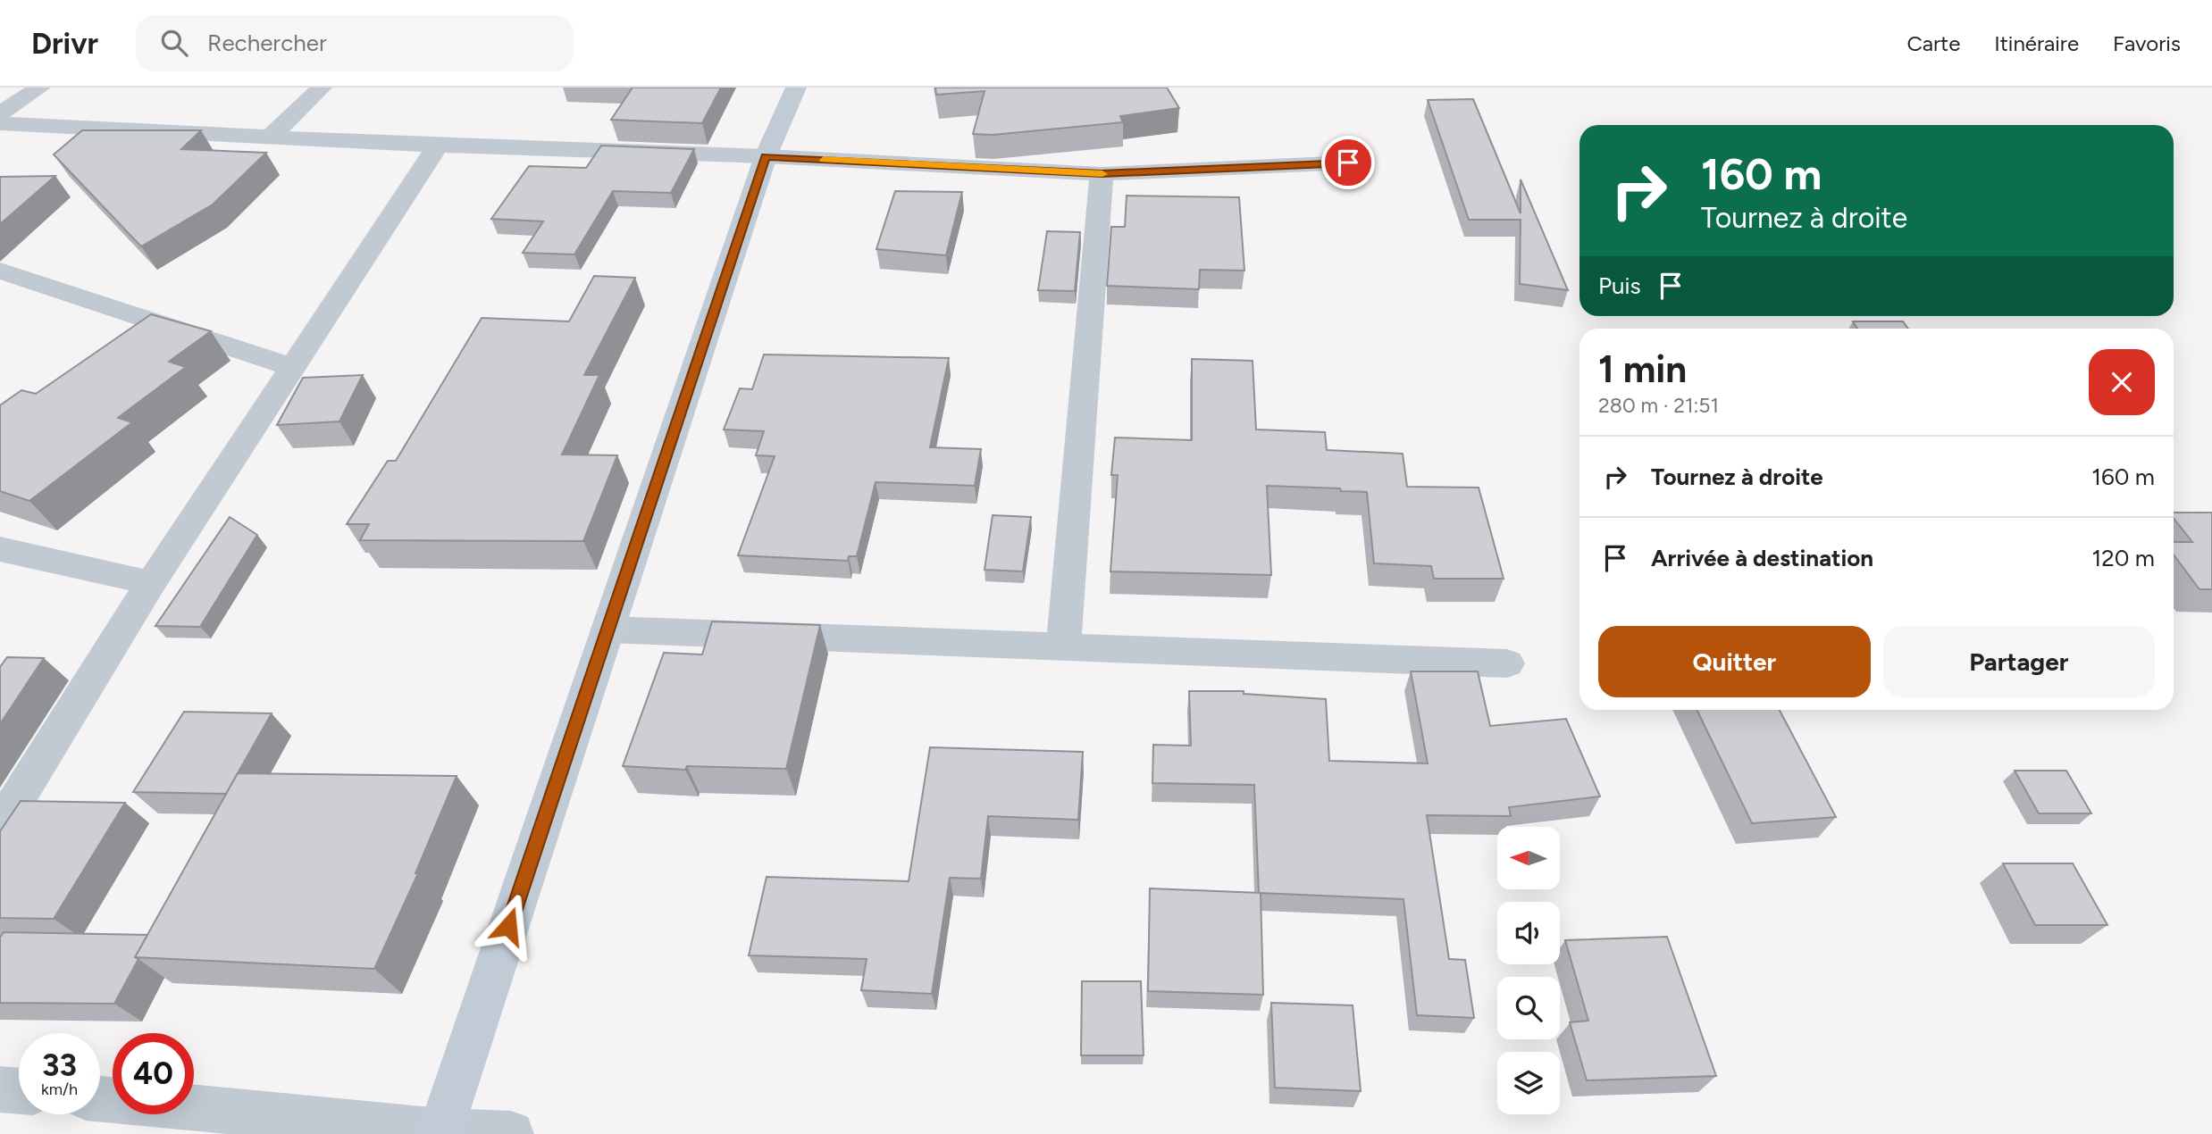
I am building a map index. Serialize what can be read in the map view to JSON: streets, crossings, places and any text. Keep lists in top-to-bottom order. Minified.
{"north":"left","page":{"header":"Drivr","search":"Rechercher","nav":["Carte","Itinéraire","Favoris"],"turn":["160 m","Tournez à droite"],"then":"Puis","heading":["1 min","280 m · 21:51"],"list":[{"name":"Tournez à droite","value":"160 m"},{"name":"Arrivée à destination","value":"120 m"}],"buttons":["Quitter","Partager"],"speed":"33 km/h","limit":"40"}}
